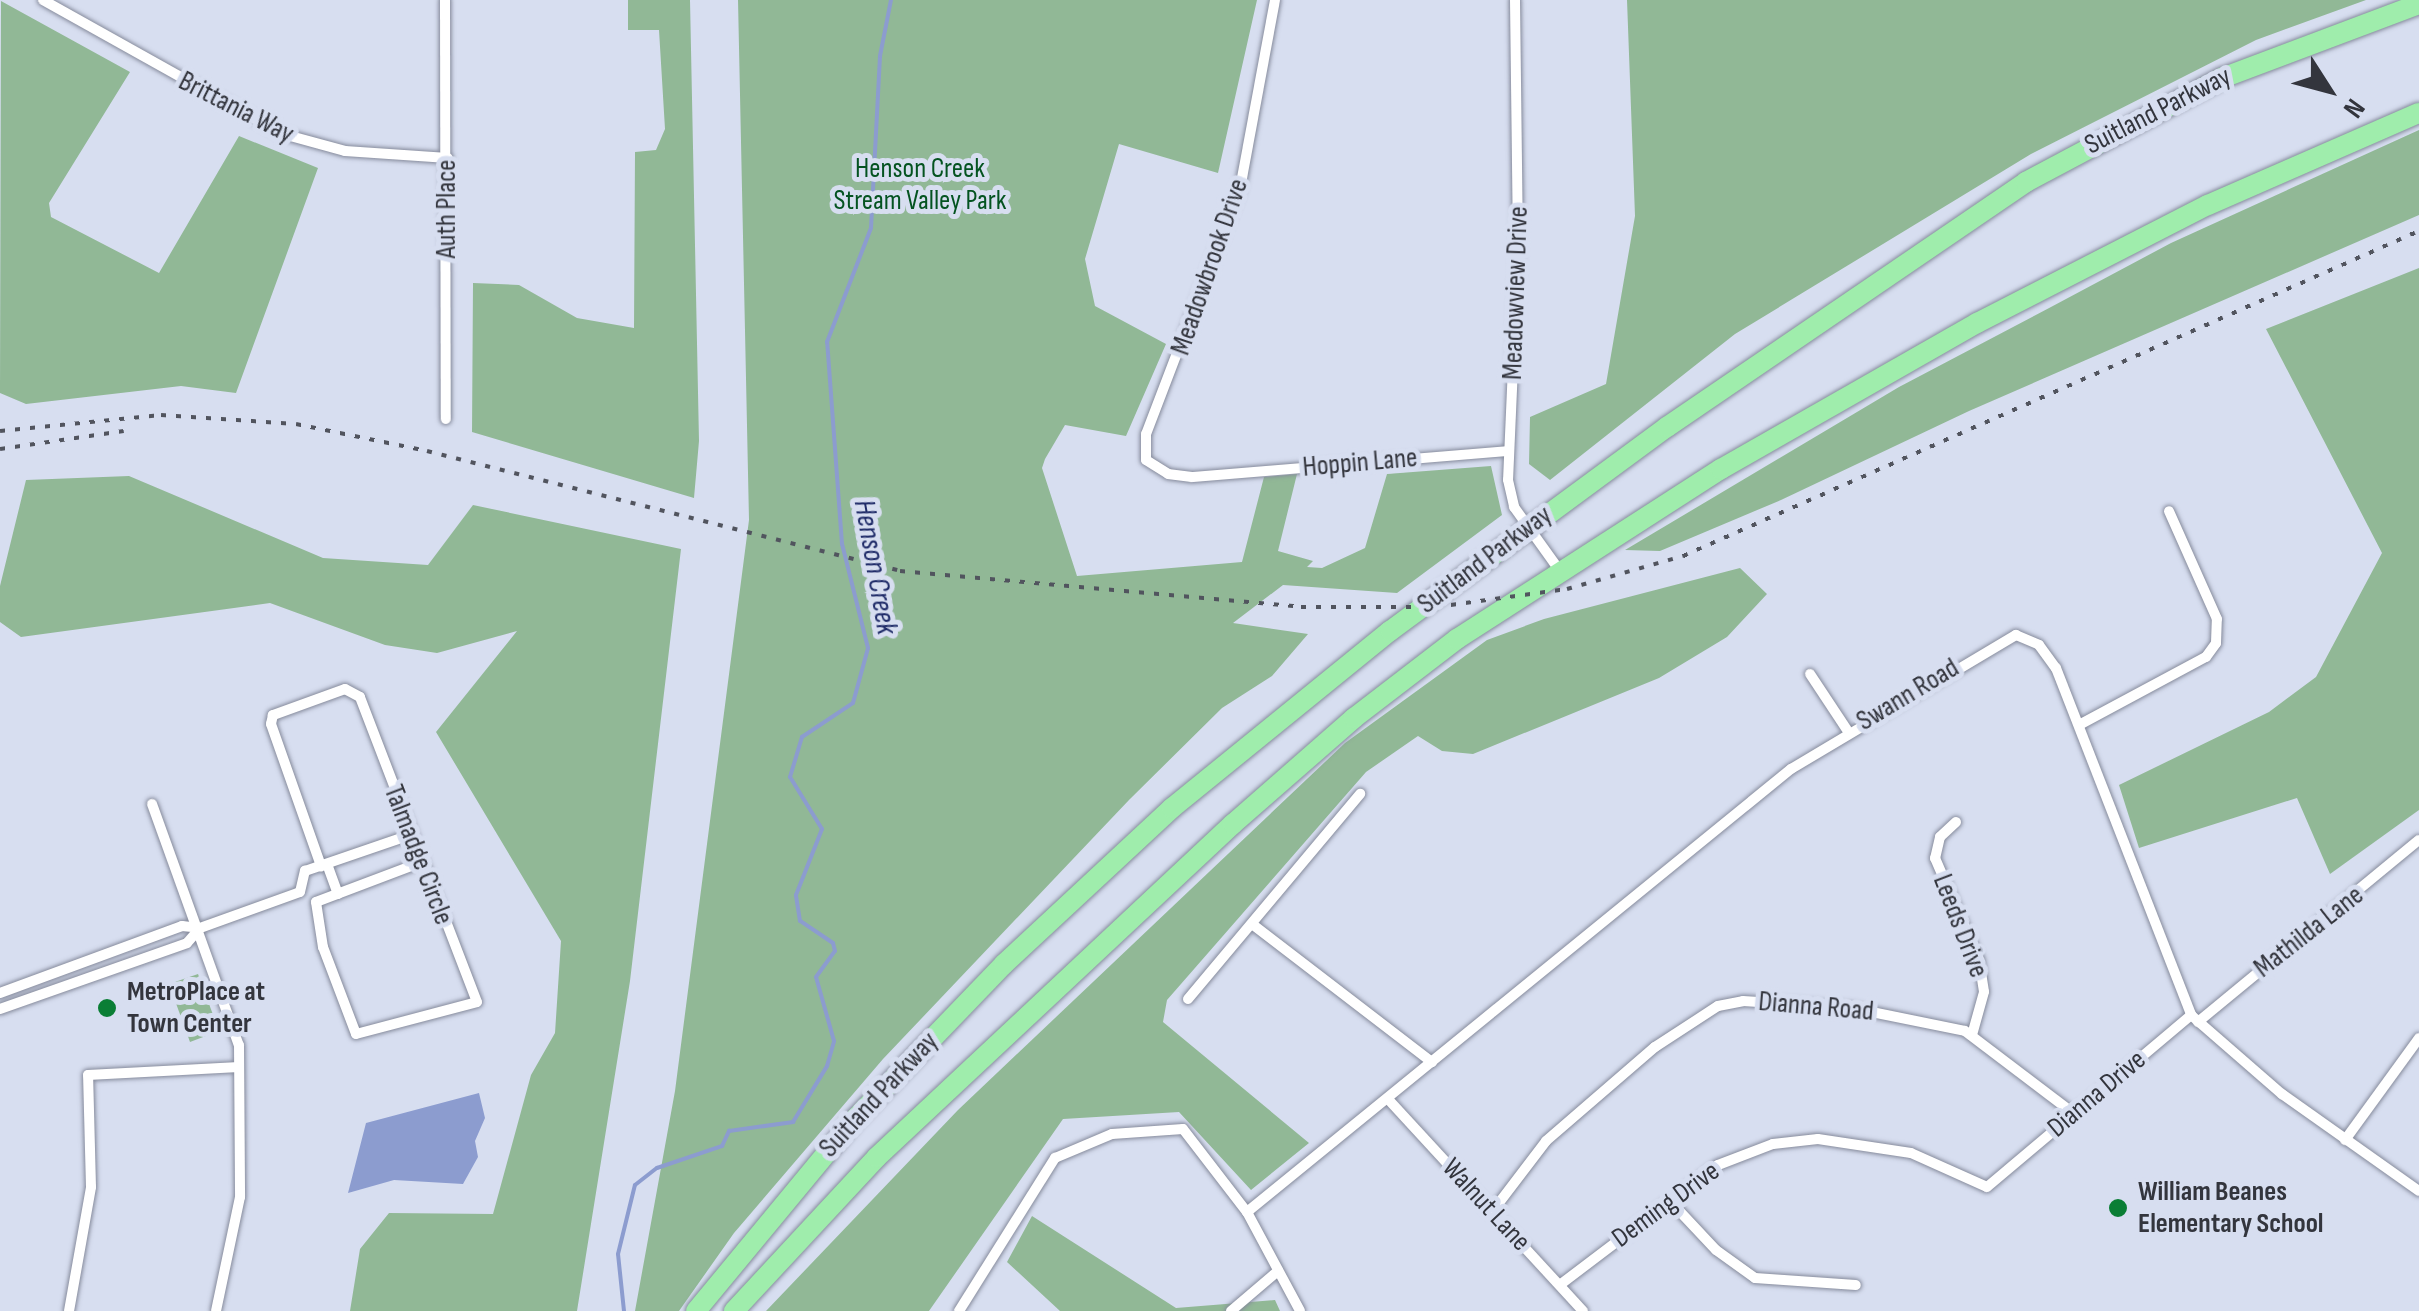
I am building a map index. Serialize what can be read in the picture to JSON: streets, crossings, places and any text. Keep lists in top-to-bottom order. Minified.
{"streets":{"highway":["Suitland Parkway"],"street":["Brittania Way","Auth Place","Meadowbrook Drive","Meadowview Drive","Hoppin Lane","Swann Road","Talmadge Circle","Leeds Drive","Mathilda Lane","Dianna Road","Dianna Drive","Walnut Lane","Deming Drive"]},"crossings":[["Brittania Way","Auth Place"],["Suitland Parkway","Meadowview Drive"],["Meadowbrook Drive","Hoppin Lane"],["Meadowview Drive","Hoppin Lane"],["Swann Road","Mathilda Lane"],["Swann Road","Dianna Drive"],["Swann Road","Walnut Lane"],["Leeds Drive","Dianna Road"],["Mathilda Lane","Dianna Drive"],["Dianna Road","Dianna Drive"],["Dianna Road","Walnut Lane"],["Dianna Drive","Deming Drive"],["Walnut Lane","Deming Drive"]],"water":["Henson Creek"],"parks":["Henson Creek Stream Valley Park"],"places":["MetroPlace at Town Center","William Beanes Elementary School"],"north":"bottom right"}
